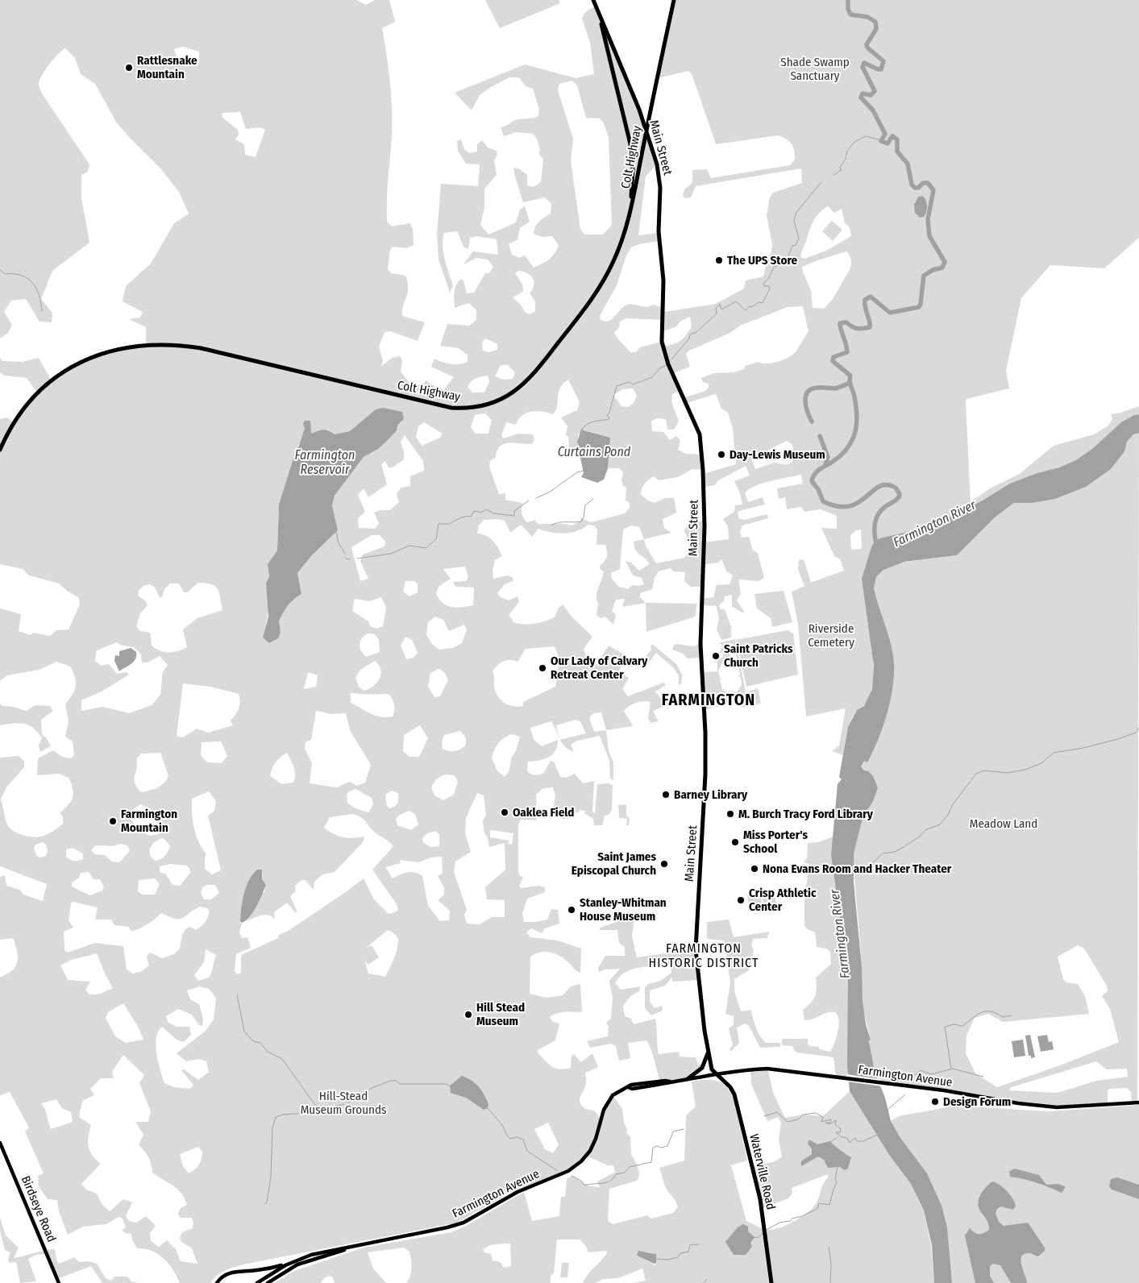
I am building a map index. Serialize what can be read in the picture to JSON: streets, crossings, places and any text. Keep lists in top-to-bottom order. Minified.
{"streets":{"highway":["Main Street","Colt Highway","Waterville Road"],"main road":["Farmington Avenue","Birdseye Road"]},"crossings":[["Main Street","Farmington Avenue"],["Main Street","Waterville Road"],["Farmington Avenue","Waterville Road"]],"districts":["FARMINGTON","FARMINGTON HISTORIC DISTRICT"],"water":["Curtains Pond","Farmington Reservoir","Farmington River"],"parks":["Shade Swamp Sanctuary","Riverside Cemetery","Meadow Land","Hill-Stead Museum Grounds"],"places":["Rattlesnake Mountain","The UPS Store","Day-Lewis Museum","Saint Patricks Church","Our Lady of Calvary Retreat Center","Barney Library","Oaklea Field","M. Burch Tracy Ford Library","Farmington Mountain","Miss Porter's School","Saint James Episcopal Church","Nona Evans Room and Hacker Theater","Crisp Athletic Center","Stanley-Whitman House Museum","Hill Stead Museum","Design Forum"]}
